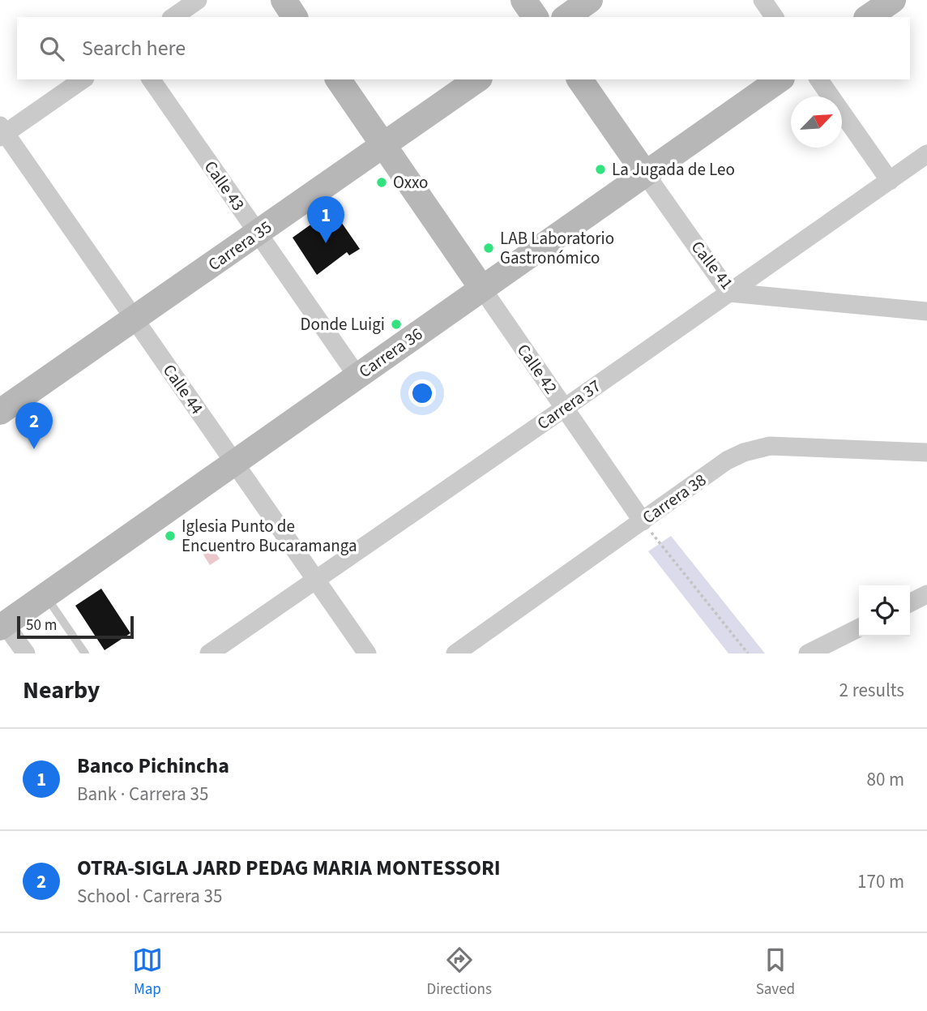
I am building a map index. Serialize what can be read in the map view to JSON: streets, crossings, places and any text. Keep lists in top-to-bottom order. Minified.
{"streets":{"street":["Calle 43","Carrera 35","Calle 41","Carrera 36","Calle 42","Calle 44","Carrera 37","Carrera 38"]},"crossings":[["Calle 43","Carrera 35"],["Calle 43","Carrera 36"],["Carrera 35","Calle 42"],["Carrera 35","Calle 44"],["Calle 41","Carrera 36"],["Calle 41","Carrera 37"],["Carrera 36","Calle 42"],["Carrera 36","Calle 44"],["Calle 42","Carrera 37"],["Calle 42","Carrera 38"],["Calle 44","Carrera 37"]],"places":["La Jugada de Leo","Oxxo","LAB Laboratorio Gastronómico","Donde Luigi","Iglesia Punto de Encuentro Bucaramanga"],"scale_bar":"50 m","north":"top right","page":{"search":"Search here","pins":["1","2"],"scale":"50 m","heading":["Nearby","2 results"],"list":[{"mark":"1","name":"Banco Pichincha","note":"Bank · Carrera 35","value":"80 m"},{"mark":"2","name":"OTRA-SIGLA JARD PEDAG MARIA MONTESSORI","note":"School · Carrera 35","value":"170 m"}],"nav":["Map","Directions","Saved"]}}
